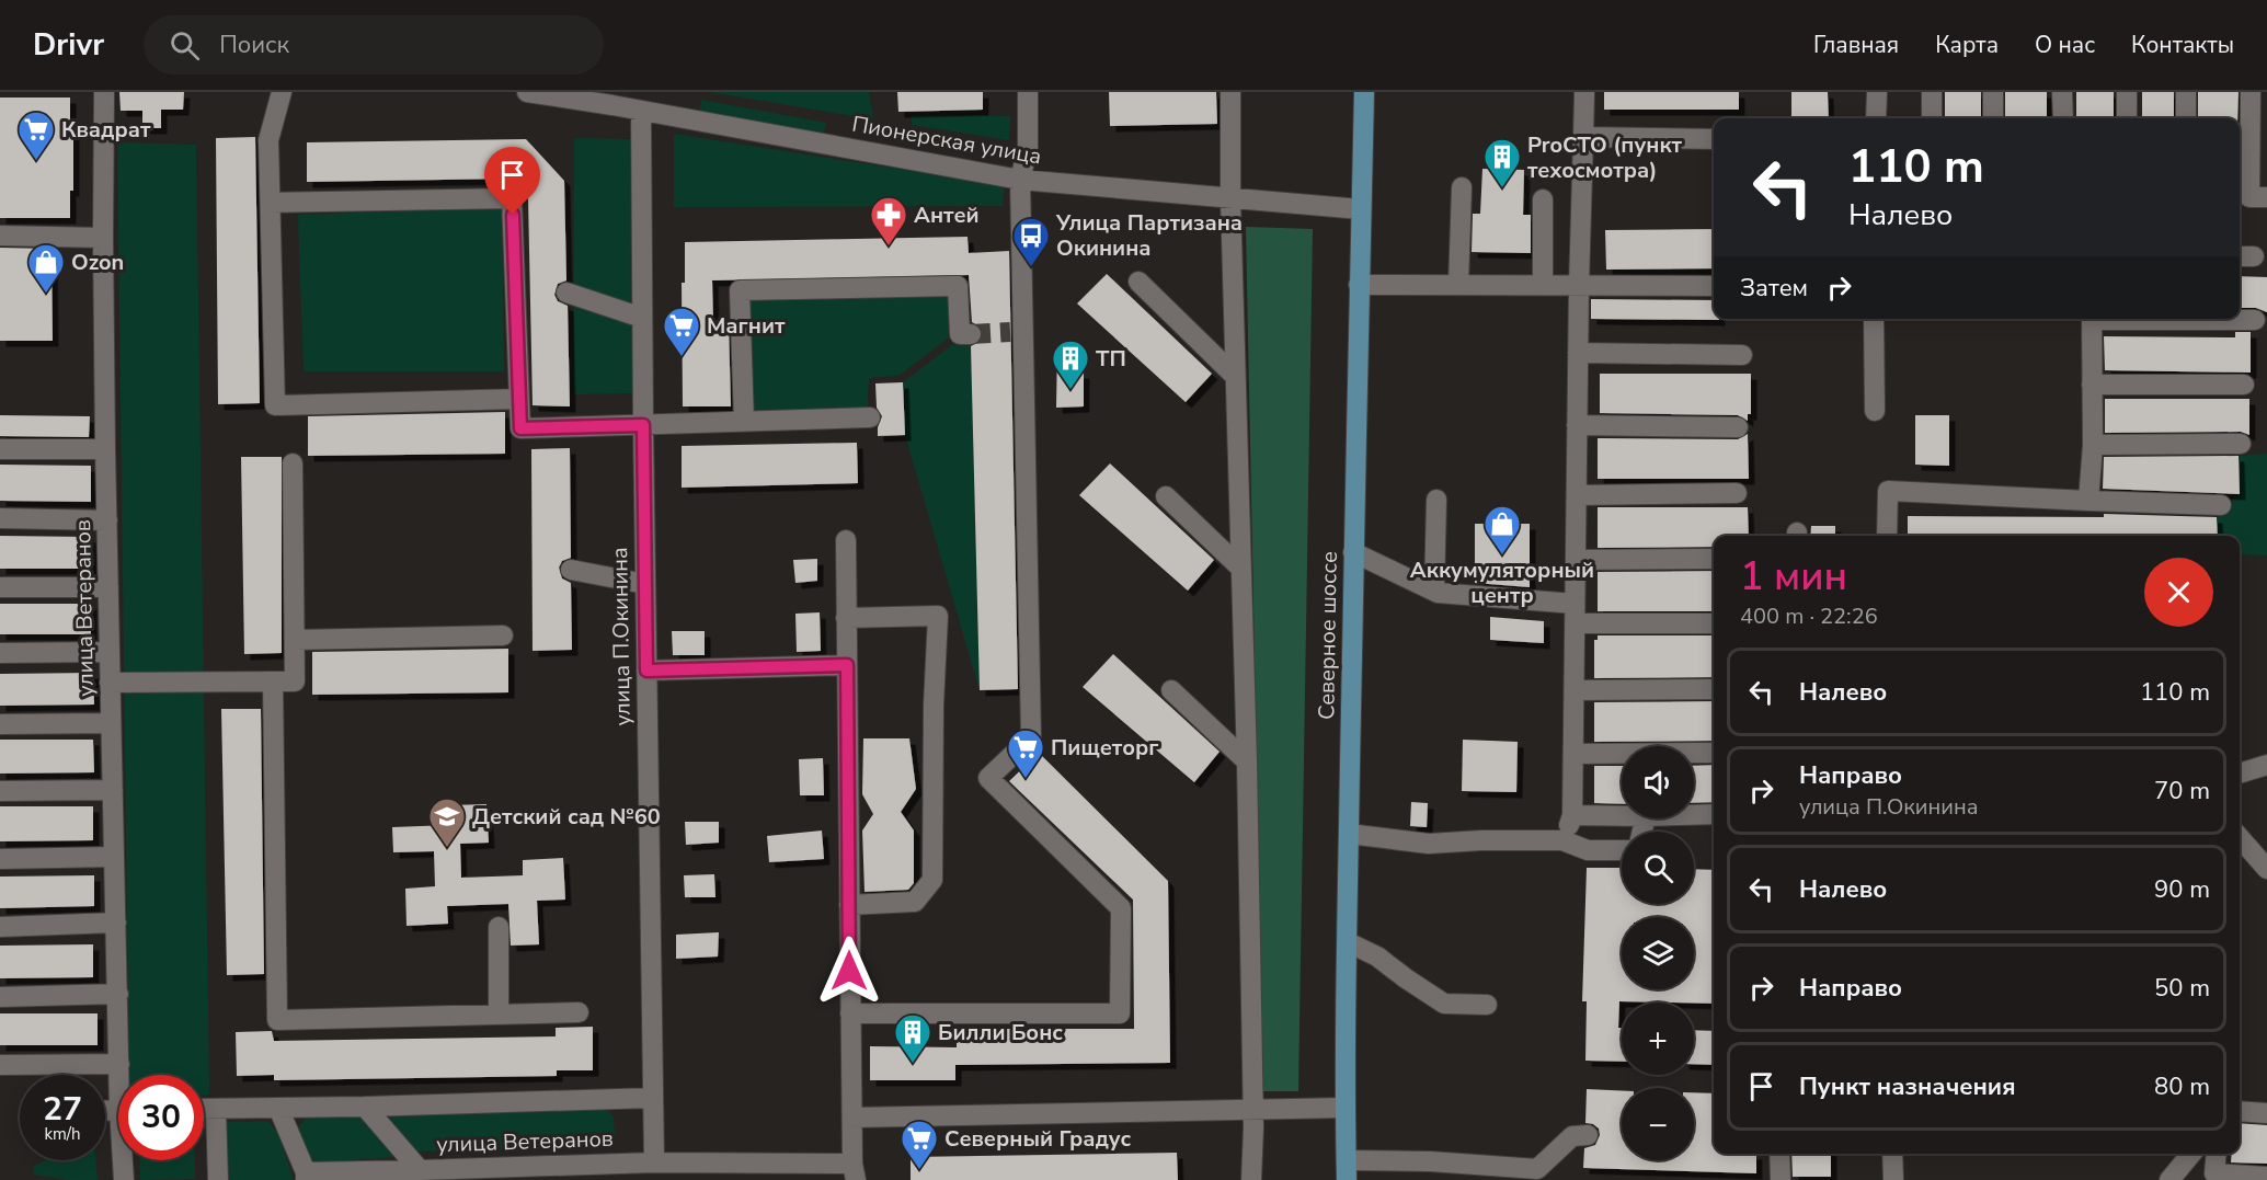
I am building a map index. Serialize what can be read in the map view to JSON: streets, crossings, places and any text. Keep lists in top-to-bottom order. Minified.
{"streets":{"main road":["Северное шоссе"],"street":["Пионерская улица","улица Ветеранов","улица П.Окинина"]},"crossings":[["Пионерская улица","Северное шоссе"],["Пионерская улица","улица П.Окинина"],["улица Ветеранов","улица П.Окинина"]],"places":{"supermarket":["Квадрат","Магнит","Пищеторг","Северный Градус"],"building":["ProСТО (пункт техосмотра)","ТП","Билли Бонс"],"pharmacy":["Антей"],"bus stop":["Улица Партизана Окинина"],"shop":["Ozon","Аккумуляторный центр"],"school or university":["Детский сад №60"]},"page":{"header":"Drivr","search":"Поиск","nav":["Главная","Карта","О нас","Контакты"],"turn":["110 m","Налево"],"then":"Затем","heading":["1 мин","400 m · 22:26"],"list":[{"name":"Налево","value":"110 m"},{"name":"Направо","note":"улица П.Окинина","value":"70 m"},{"name":"Налево","value":"90 m"},{"name":"Направо","value":"50 m"},{"name":"Пункт назначения","value":"80 m"}],"map_buttons":["+","−"],"speed":"27 km/h","limit":"30"}}
